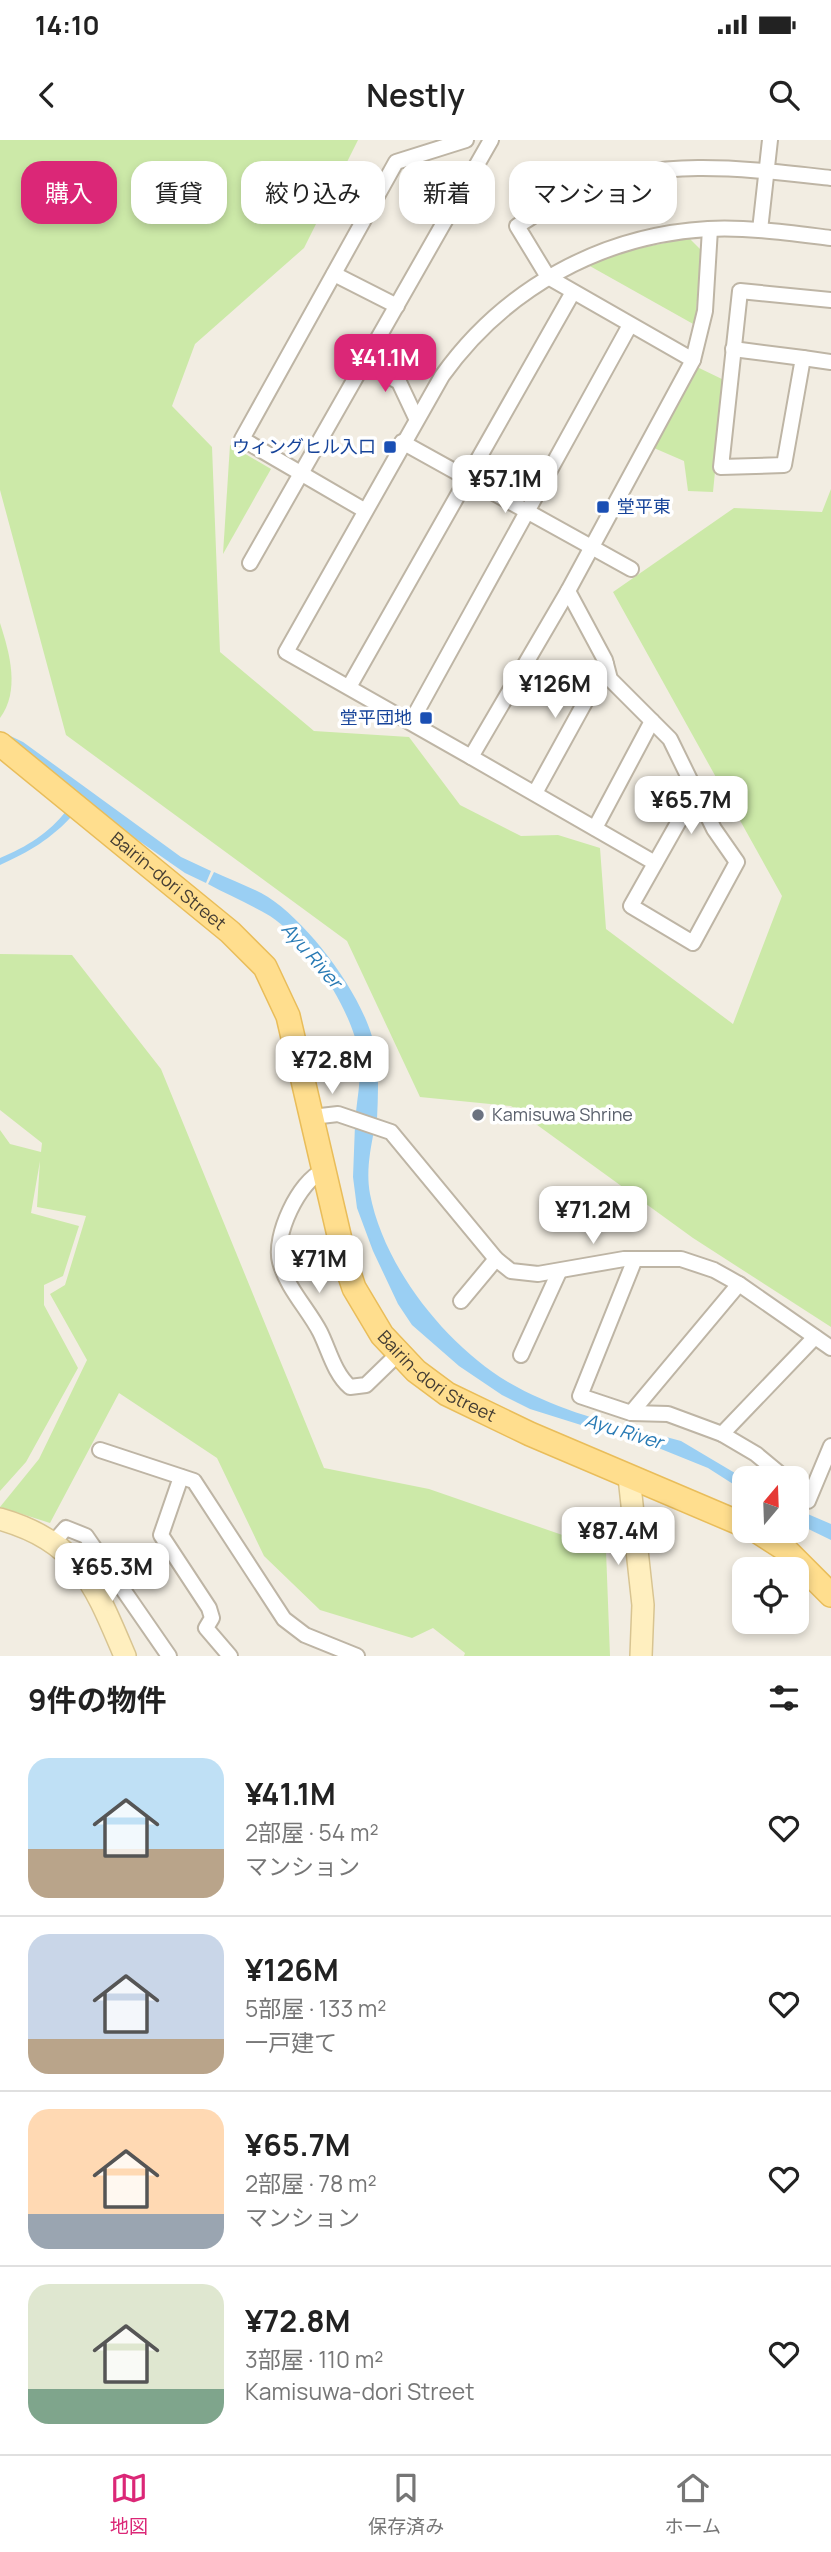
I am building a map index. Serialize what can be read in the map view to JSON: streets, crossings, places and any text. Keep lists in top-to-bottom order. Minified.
{"streets":{"main road":["Bairin-dori Street"]},"water":["Ayu River"],"places":{"transit":["ウィングヒル入口","堂平東","堂平団地"],"other":["Kamisuwa Shrine"]},"north":"top","page":{"status":"14:10","header":"Nestly","chip":["購入","賃貸","絞り込み","新着","マンション"],"price":["¥41.1M","¥57.1M","¥126M","¥65.7M","¥72.8M","¥71.2M","¥71M","¥87.4M","¥65.3M"],"heading":"9件の物件","list":[{"name":"¥41.1M","note":"2部屋 · 54 m² · マンション"},{"name":"¥126M","note":"5部屋 · 133 m² · 一戸建て"},{"name":"¥65.7M","note":"2部屋 · 78 m² · マンション"},{"name":"¥72.8M","note":"3部屋 · 110 m² · Kamisuwa-dori Street"}],"tabs":["地図","保存済み","ホーム"]}}
